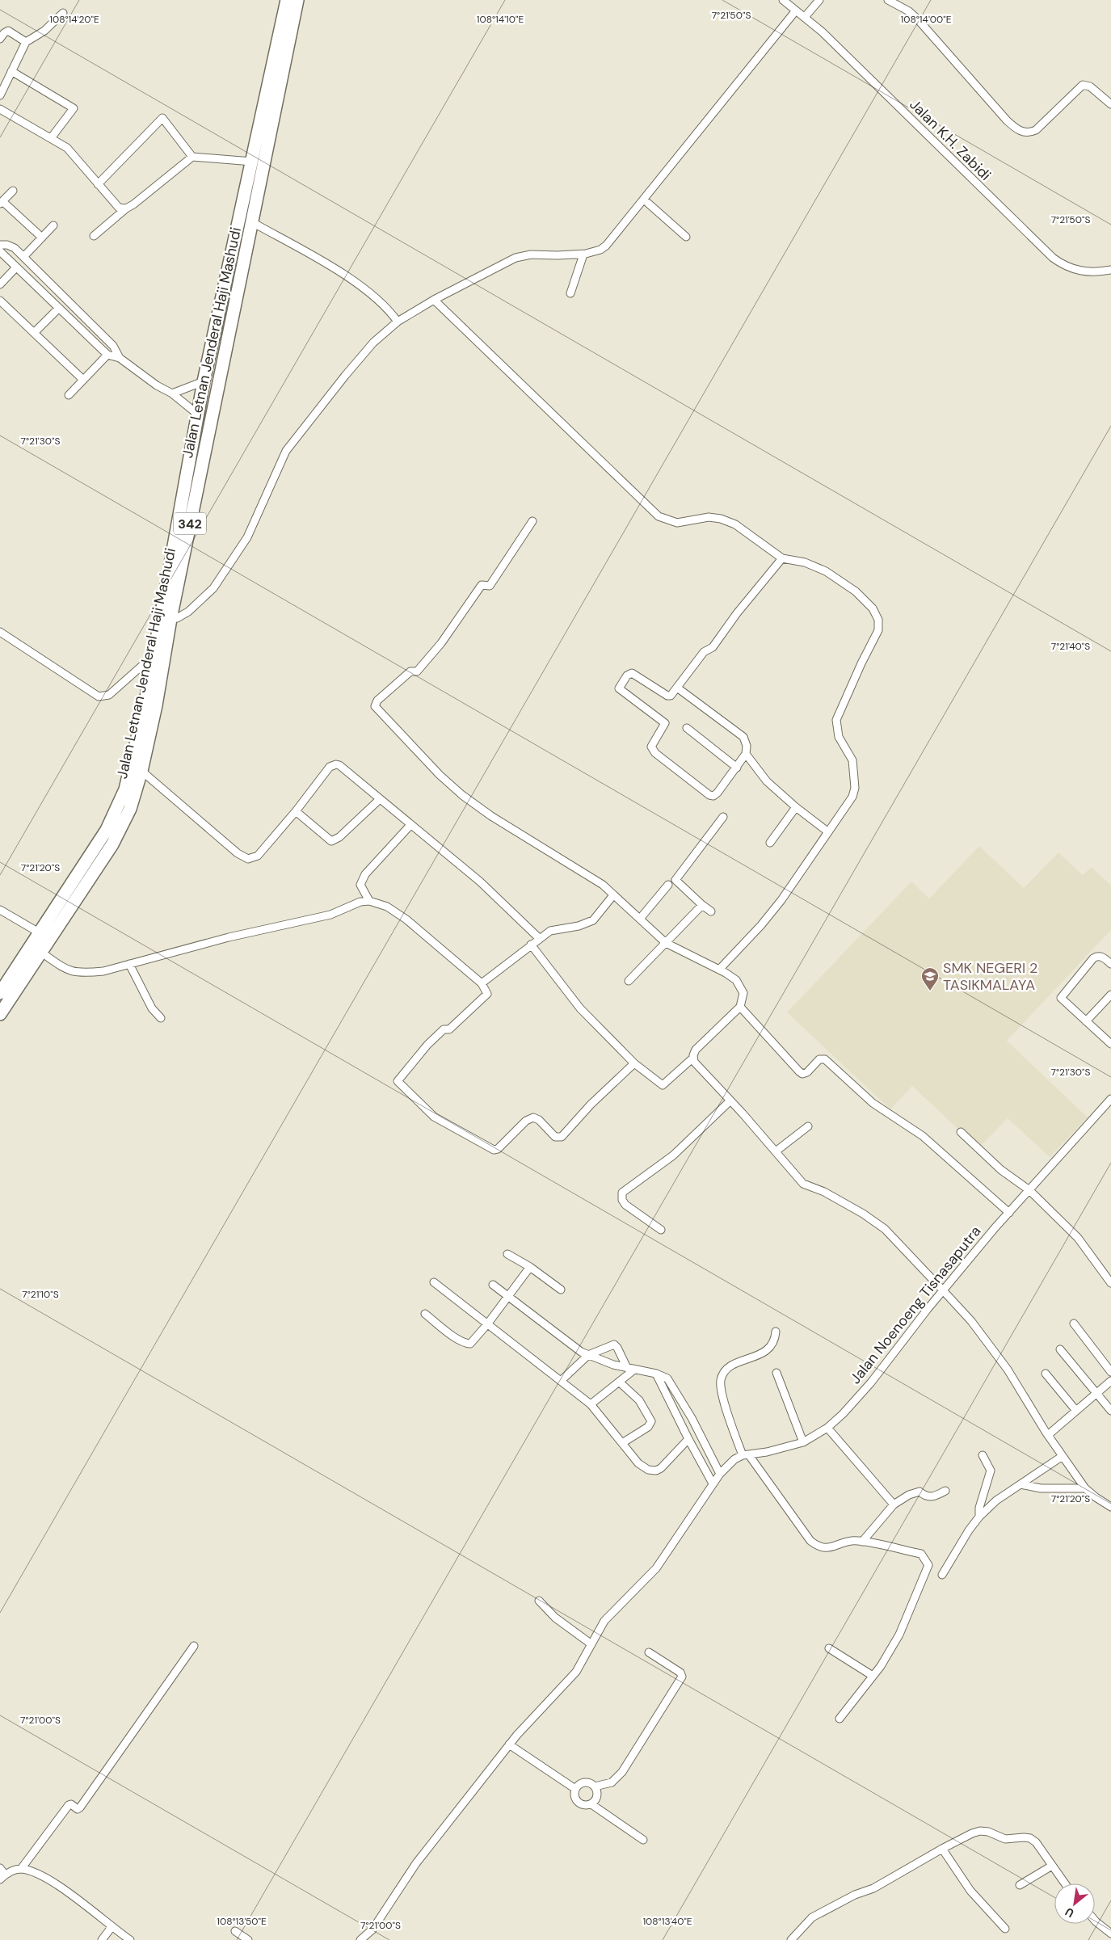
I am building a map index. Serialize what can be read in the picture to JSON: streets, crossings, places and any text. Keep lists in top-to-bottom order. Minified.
{"streets":{"main road":["Jalan Letnan Jenderal Haji Mashudi","342"],"street":["Jalan K.H. Zabidi","Jalan Noenoeng Tisnasaputra"]},"places":{"school or university":["SMK NEGERI 2 TASIKMALAYA"]},"north":"bottom left","coordinates":["7°21'50\"S","108°14'20\"E","108°14'10\"E","108°14'00\"E","7°21'30\"S","7°21'40\"S","7°21'20\"S","7°21'10\"S","7°21'00\"S","108°13'50\"E","108°13'40\"E"]}
